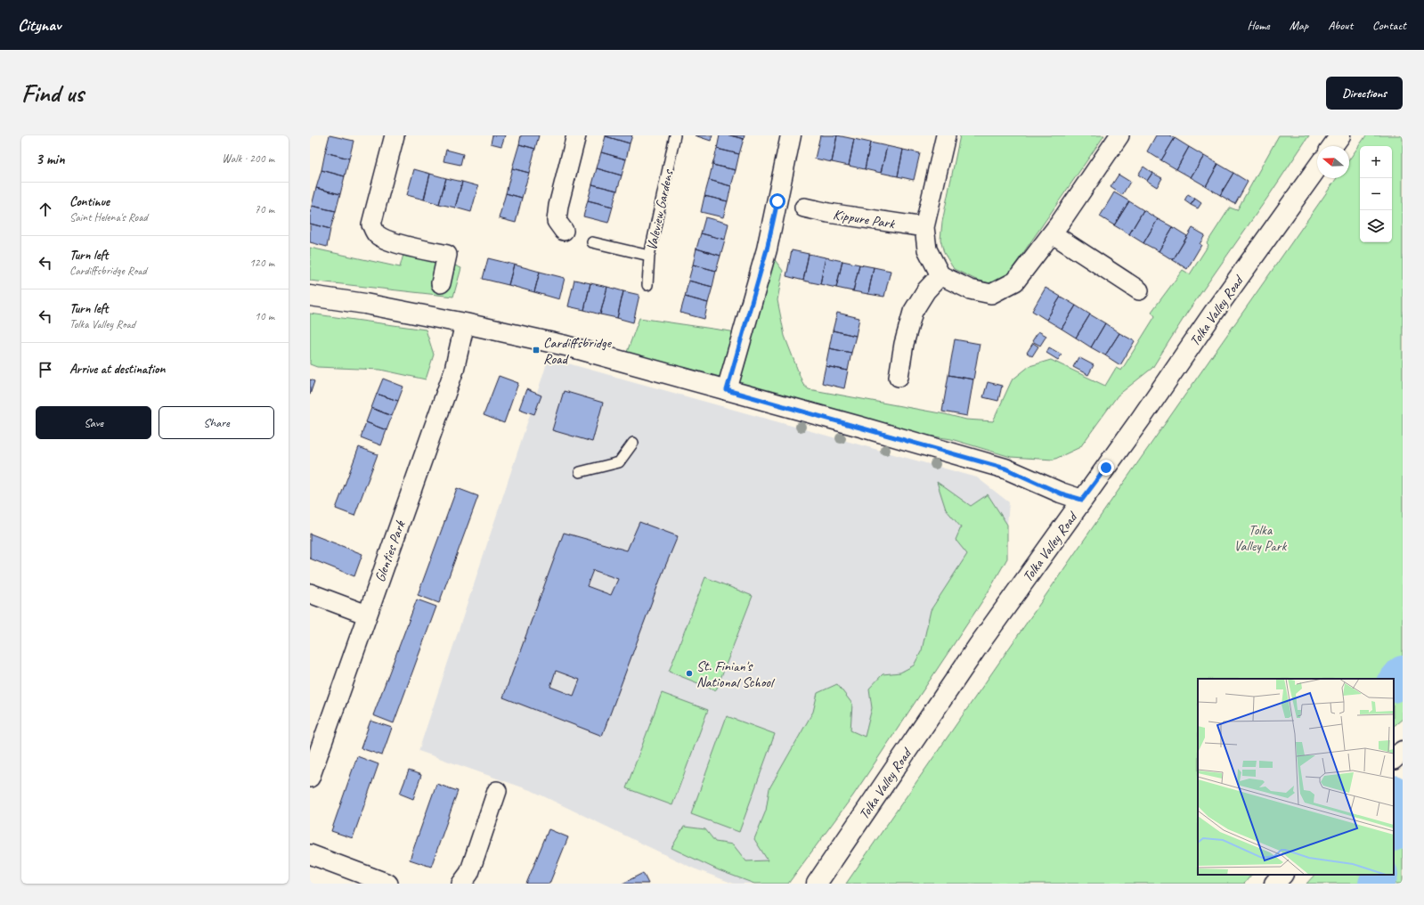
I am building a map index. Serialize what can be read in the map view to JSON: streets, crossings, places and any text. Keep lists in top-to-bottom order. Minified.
{"streets":{"main road":["Tolka Valley Road"],"street":["Kippure Park","Glenties Park"],"lane":["Valeview Gardens"]},"parks":["Tolka Valley Park"],"places":{"transit":["Cardiffsbridge Road"],"other":["St. Finian's National School"]},"north":"left","page":{"header":"Citynav","nav":["Home","Map","About","Contact"],"buttons":["Directions",["Save","Share"]],"title":"Find us","heading":["3 min","Walk · 200 m"],"map_buttons":["+","−"],"list":[["Continue","Saint Helena's Road","70 m"],["Turn left","Cardiffsbridge Road","120 m"],["Turn left","Tolka Valley Road","10 m"],"Arrive at destination"]}}
